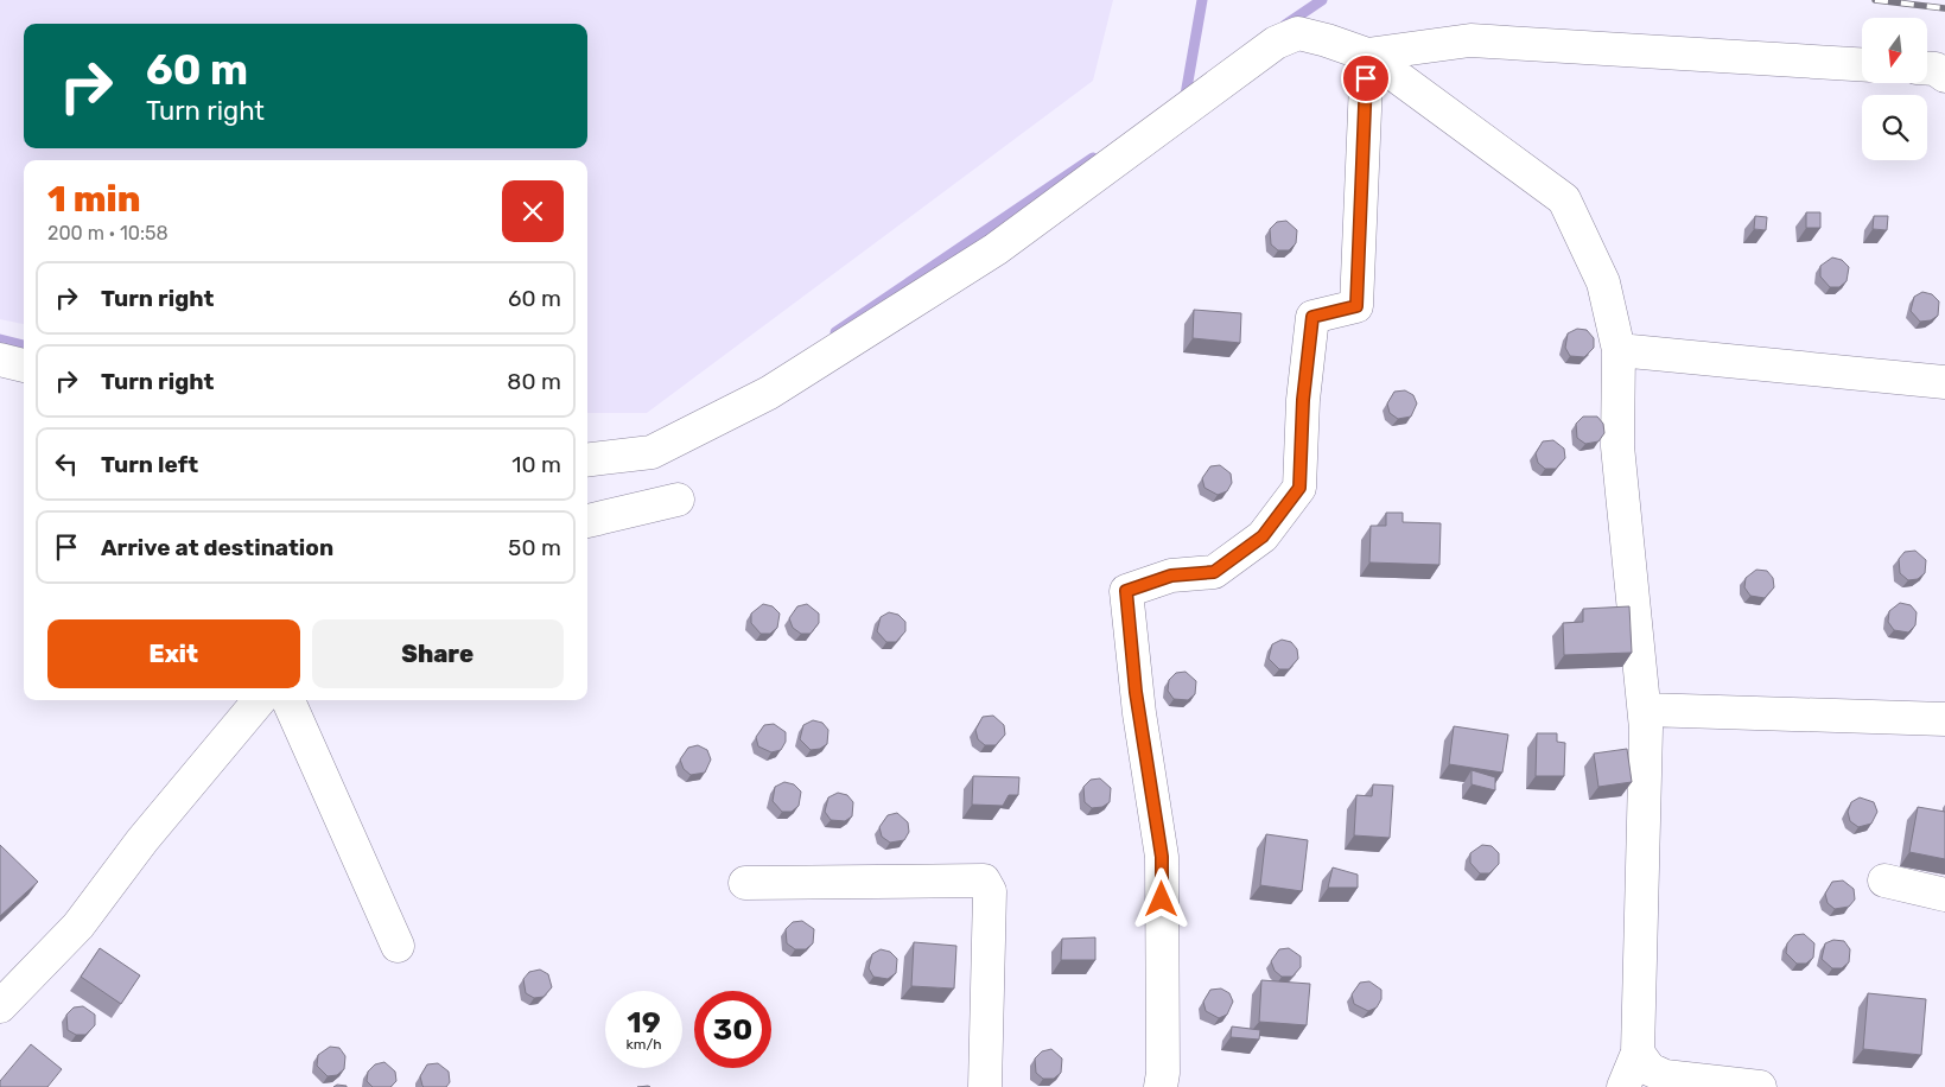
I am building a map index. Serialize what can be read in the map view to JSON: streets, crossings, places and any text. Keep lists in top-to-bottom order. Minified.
{"north":"bottom","page":{"turn":["60 m","Turn right"],"heading":["1 min","200 m · 10:58"],"list":[{"name":"Turn right","value":"60 m"},{"name":"Turn right","value":"80 m"},{"name":"Turn left","value":"10 m"},{"name":"Arrive at destination","value":"50 m"}],"buttons":["Exit","Share"],"speed":"19 km/h","limit":"30"}}
